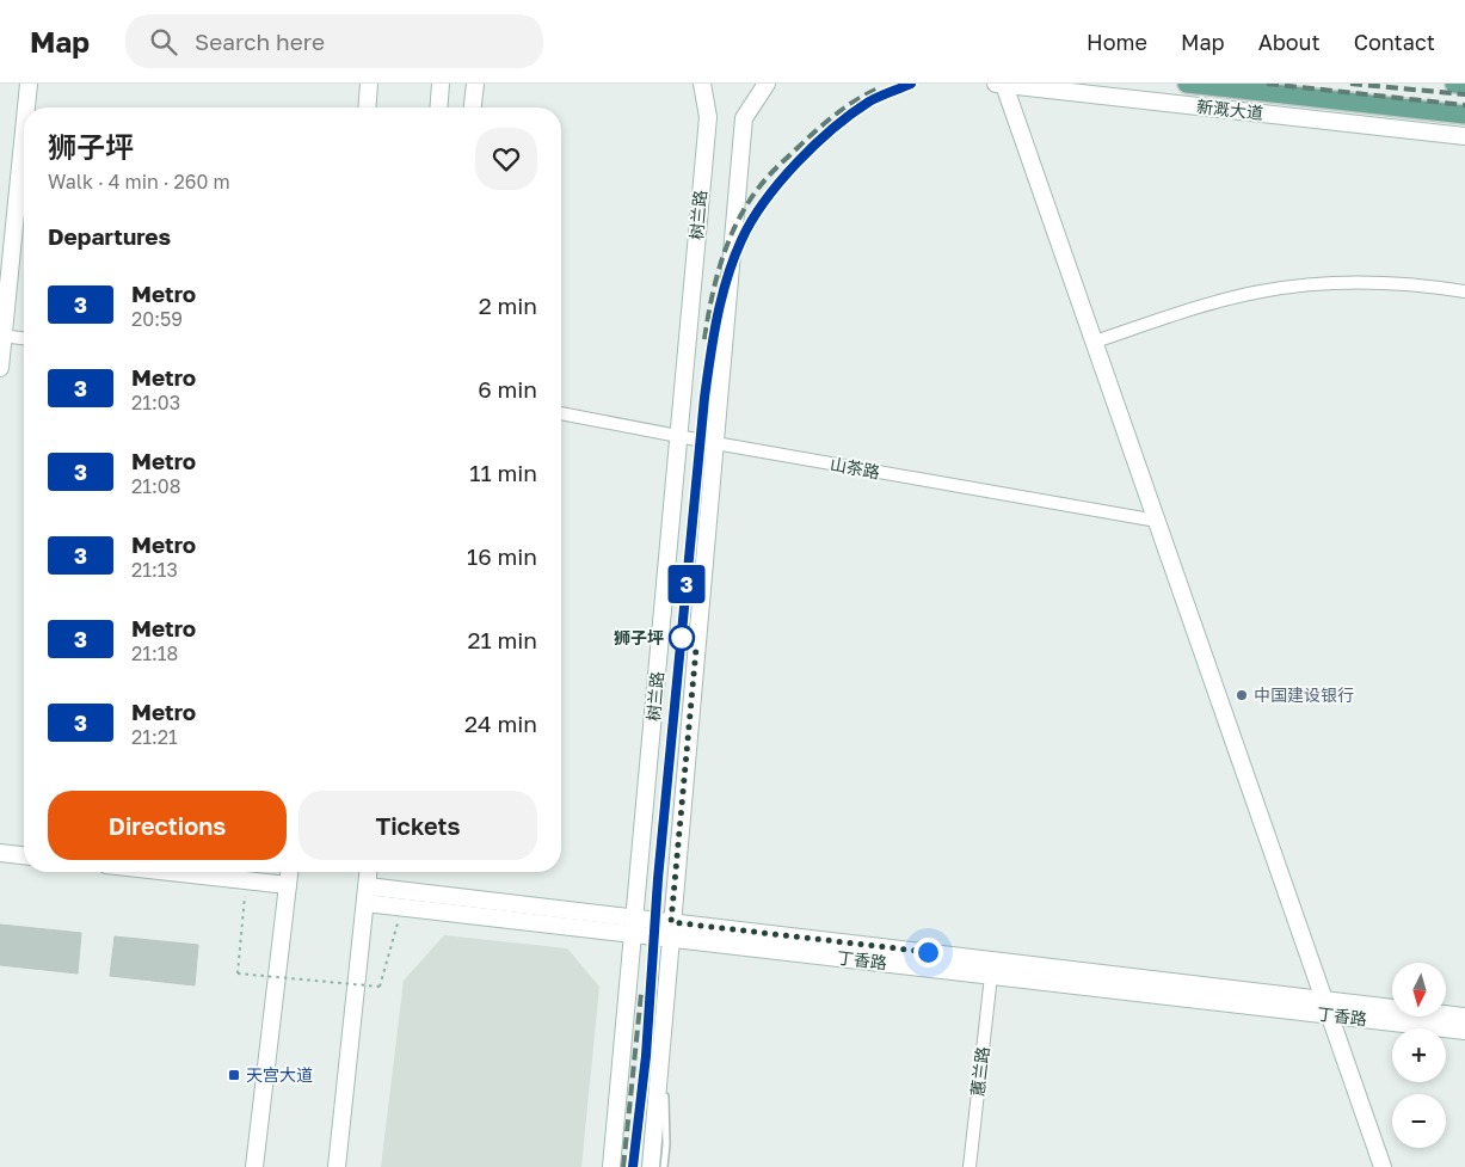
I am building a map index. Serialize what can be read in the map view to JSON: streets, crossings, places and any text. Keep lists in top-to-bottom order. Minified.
{"streets":{"main road":["新溉大道"],"street":["树兰路","山茶路","丁香路","蕙兰路"]},"crossings":[["树兰路","山茶路"],["树兰路","丁香路"],["丁香路","蕙兰路"]],"places":{"other":["狮子坪","中国建设银行"],"transit":["天宫大道"]},"lines":["metro line 3"],"north":"bottom","page":{"header":"Map","search":"Search here","nav":["Home","Map","About","Contact"],"on_map":"3","heading":[["狮子坪","Walk · 4 min · 260 m"],"Departures"],"list":[{"mark":"3","name":"Metro","note":"20:59","value":"2 min"},{"mark":"3","name":"Metro","note":"21:03","value":"6 min"},{"mark":"3","name":"Metro","note":"21:08","value":"11 min"},{"mark":"3","name":"Metro","note":"21:13","value":"16 min"},{"mark":"3","name":"Metro","note":"21:18","value":"21 min"},{"mark":"3","name":"Metro","note":"21:21","value":"24 min"}],"buttons":["Directions","Tickets"],"map_buttons":["+","−"]}}
